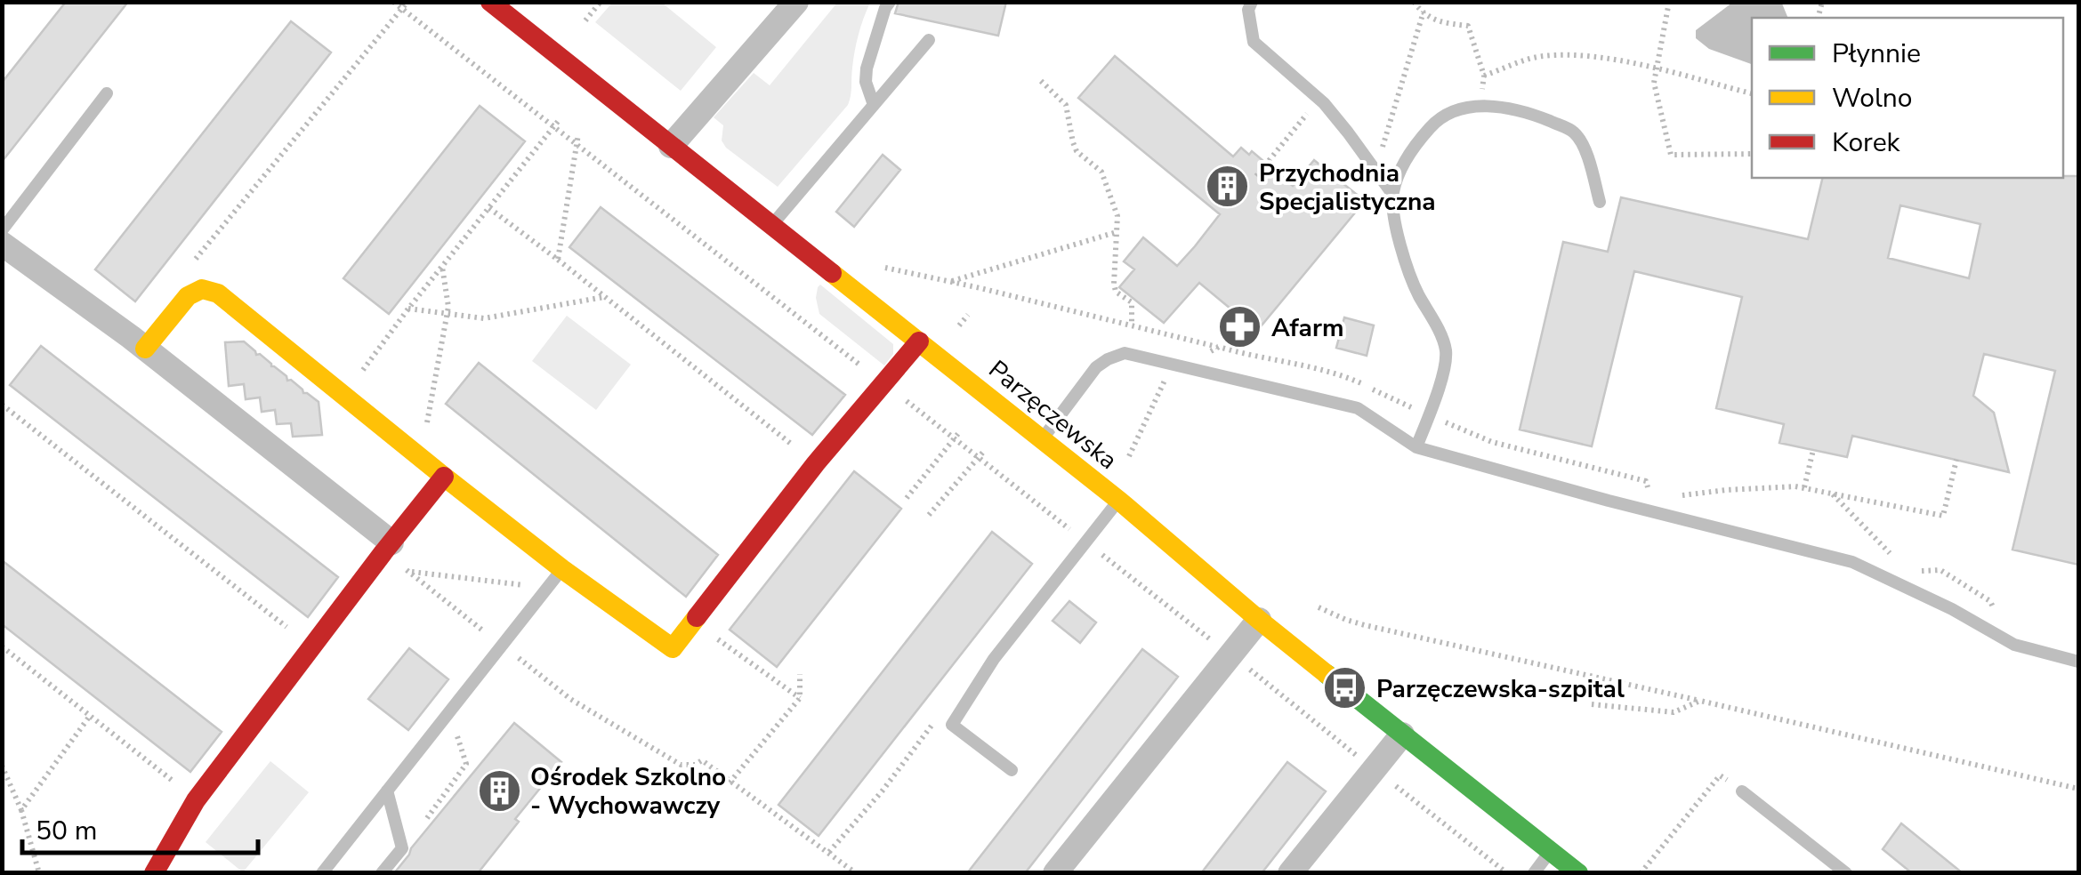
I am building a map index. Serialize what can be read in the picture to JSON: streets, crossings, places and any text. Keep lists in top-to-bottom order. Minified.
{"streets":{"street":["Parzęczewska"]},"places":{"building":["Przychodnia Specjalistyczna","Ośrodek Szkolno - Wychowawczy"],"pharmacy":["Afarm"],"bus stop":["Parzęczewska-szpital"]},"legend":["Płynnie","Wolno","Korek"],"scale_bar":"50 m"}
